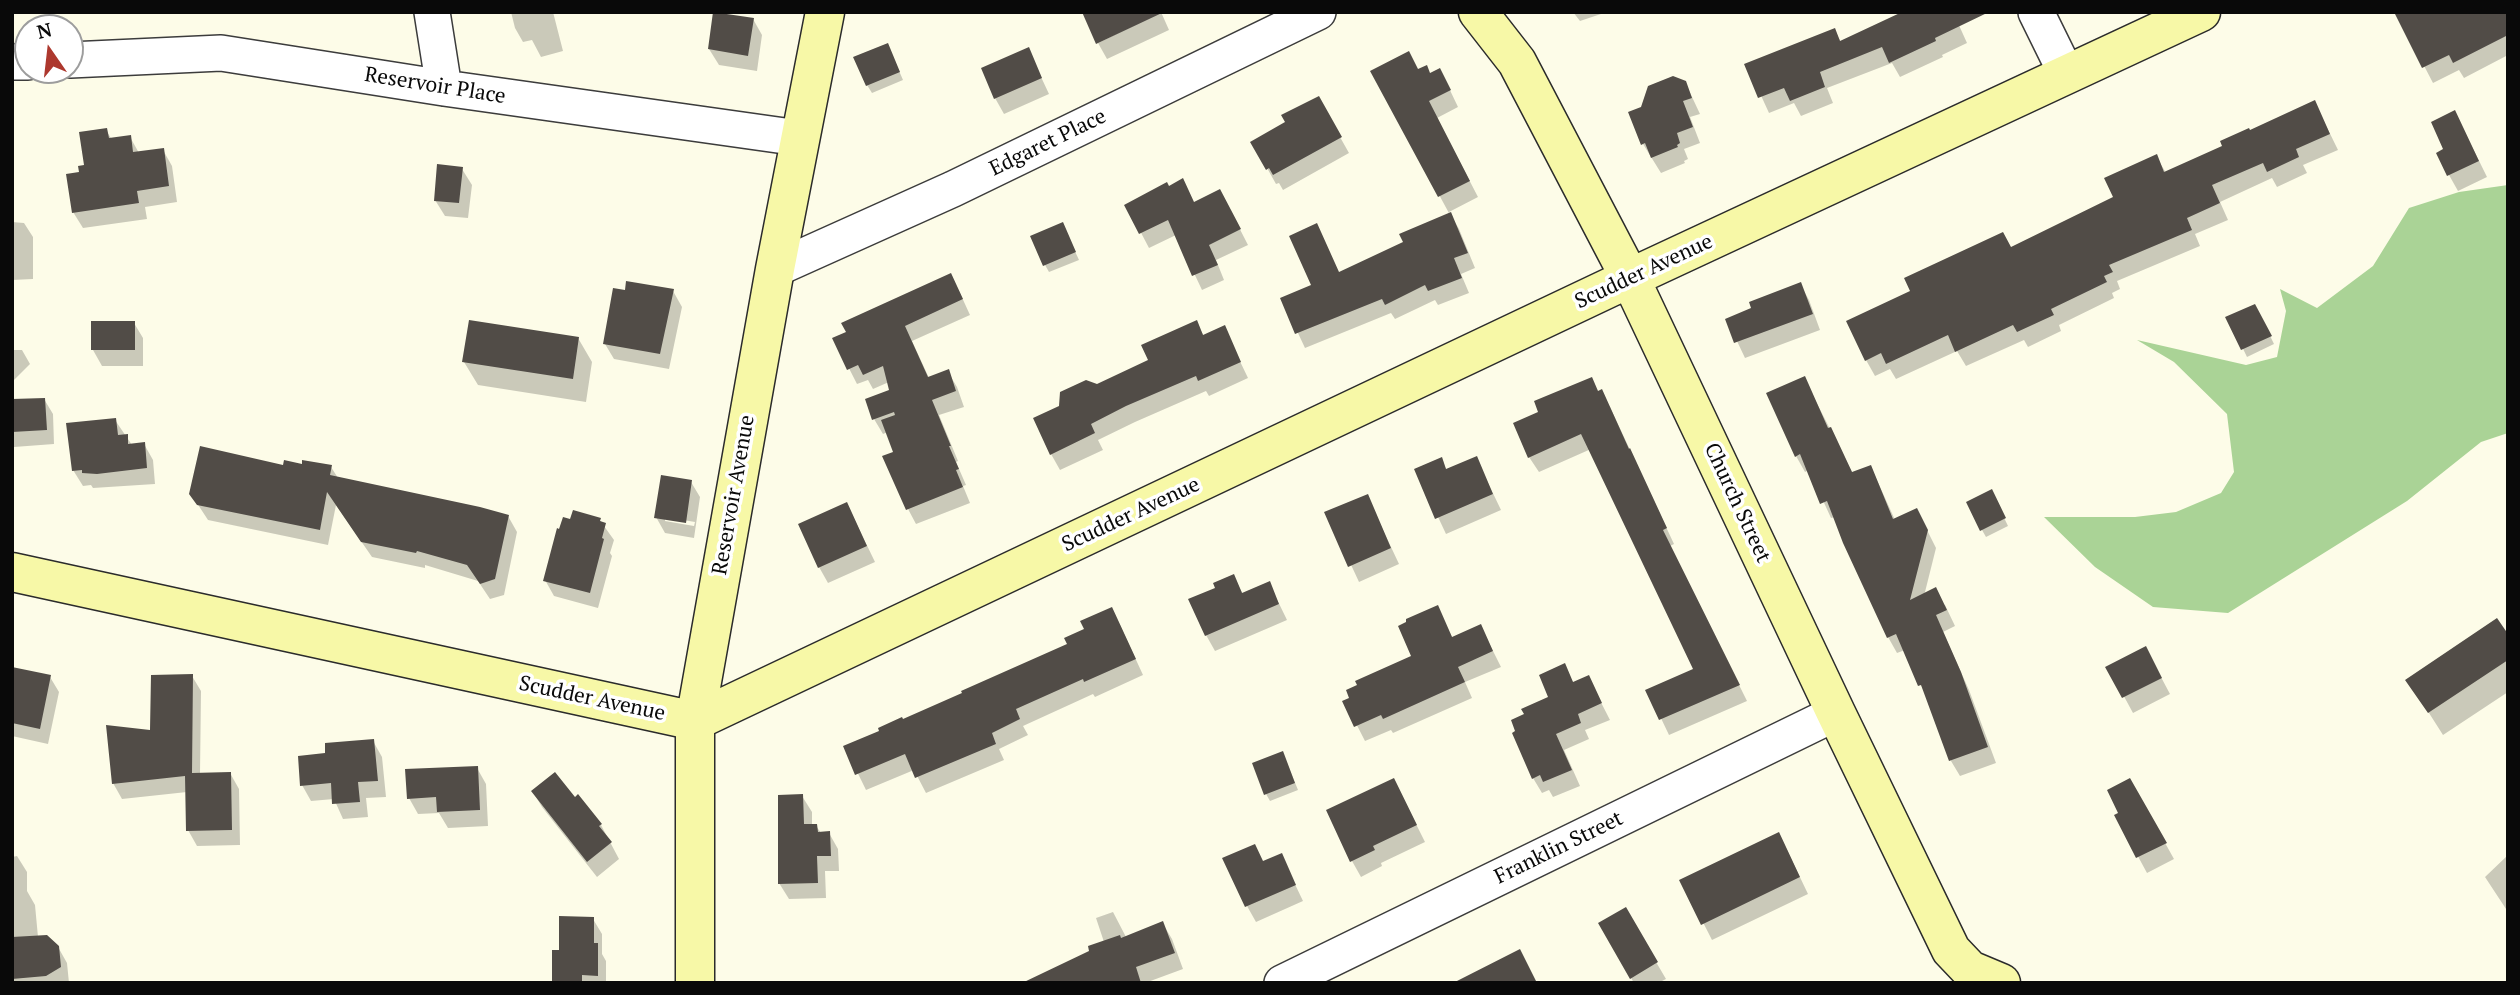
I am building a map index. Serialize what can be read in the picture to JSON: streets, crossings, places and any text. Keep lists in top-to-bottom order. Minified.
{"streets":{"street":["Reservoir Place","Edgaret Place","Scudder Avenue","Reservoir Avenue","Church Street","Franklin Street"]},"crossings":[["Reservoir Place","Reservoir Avenue"],["Edgaret Place","Reservoir Avenue"],["Scudder Avenue","Reservoir Avenue"],["Scudder Avenue","Church Street"],["Church Street","Franklin Street"]],"north":"top"}
